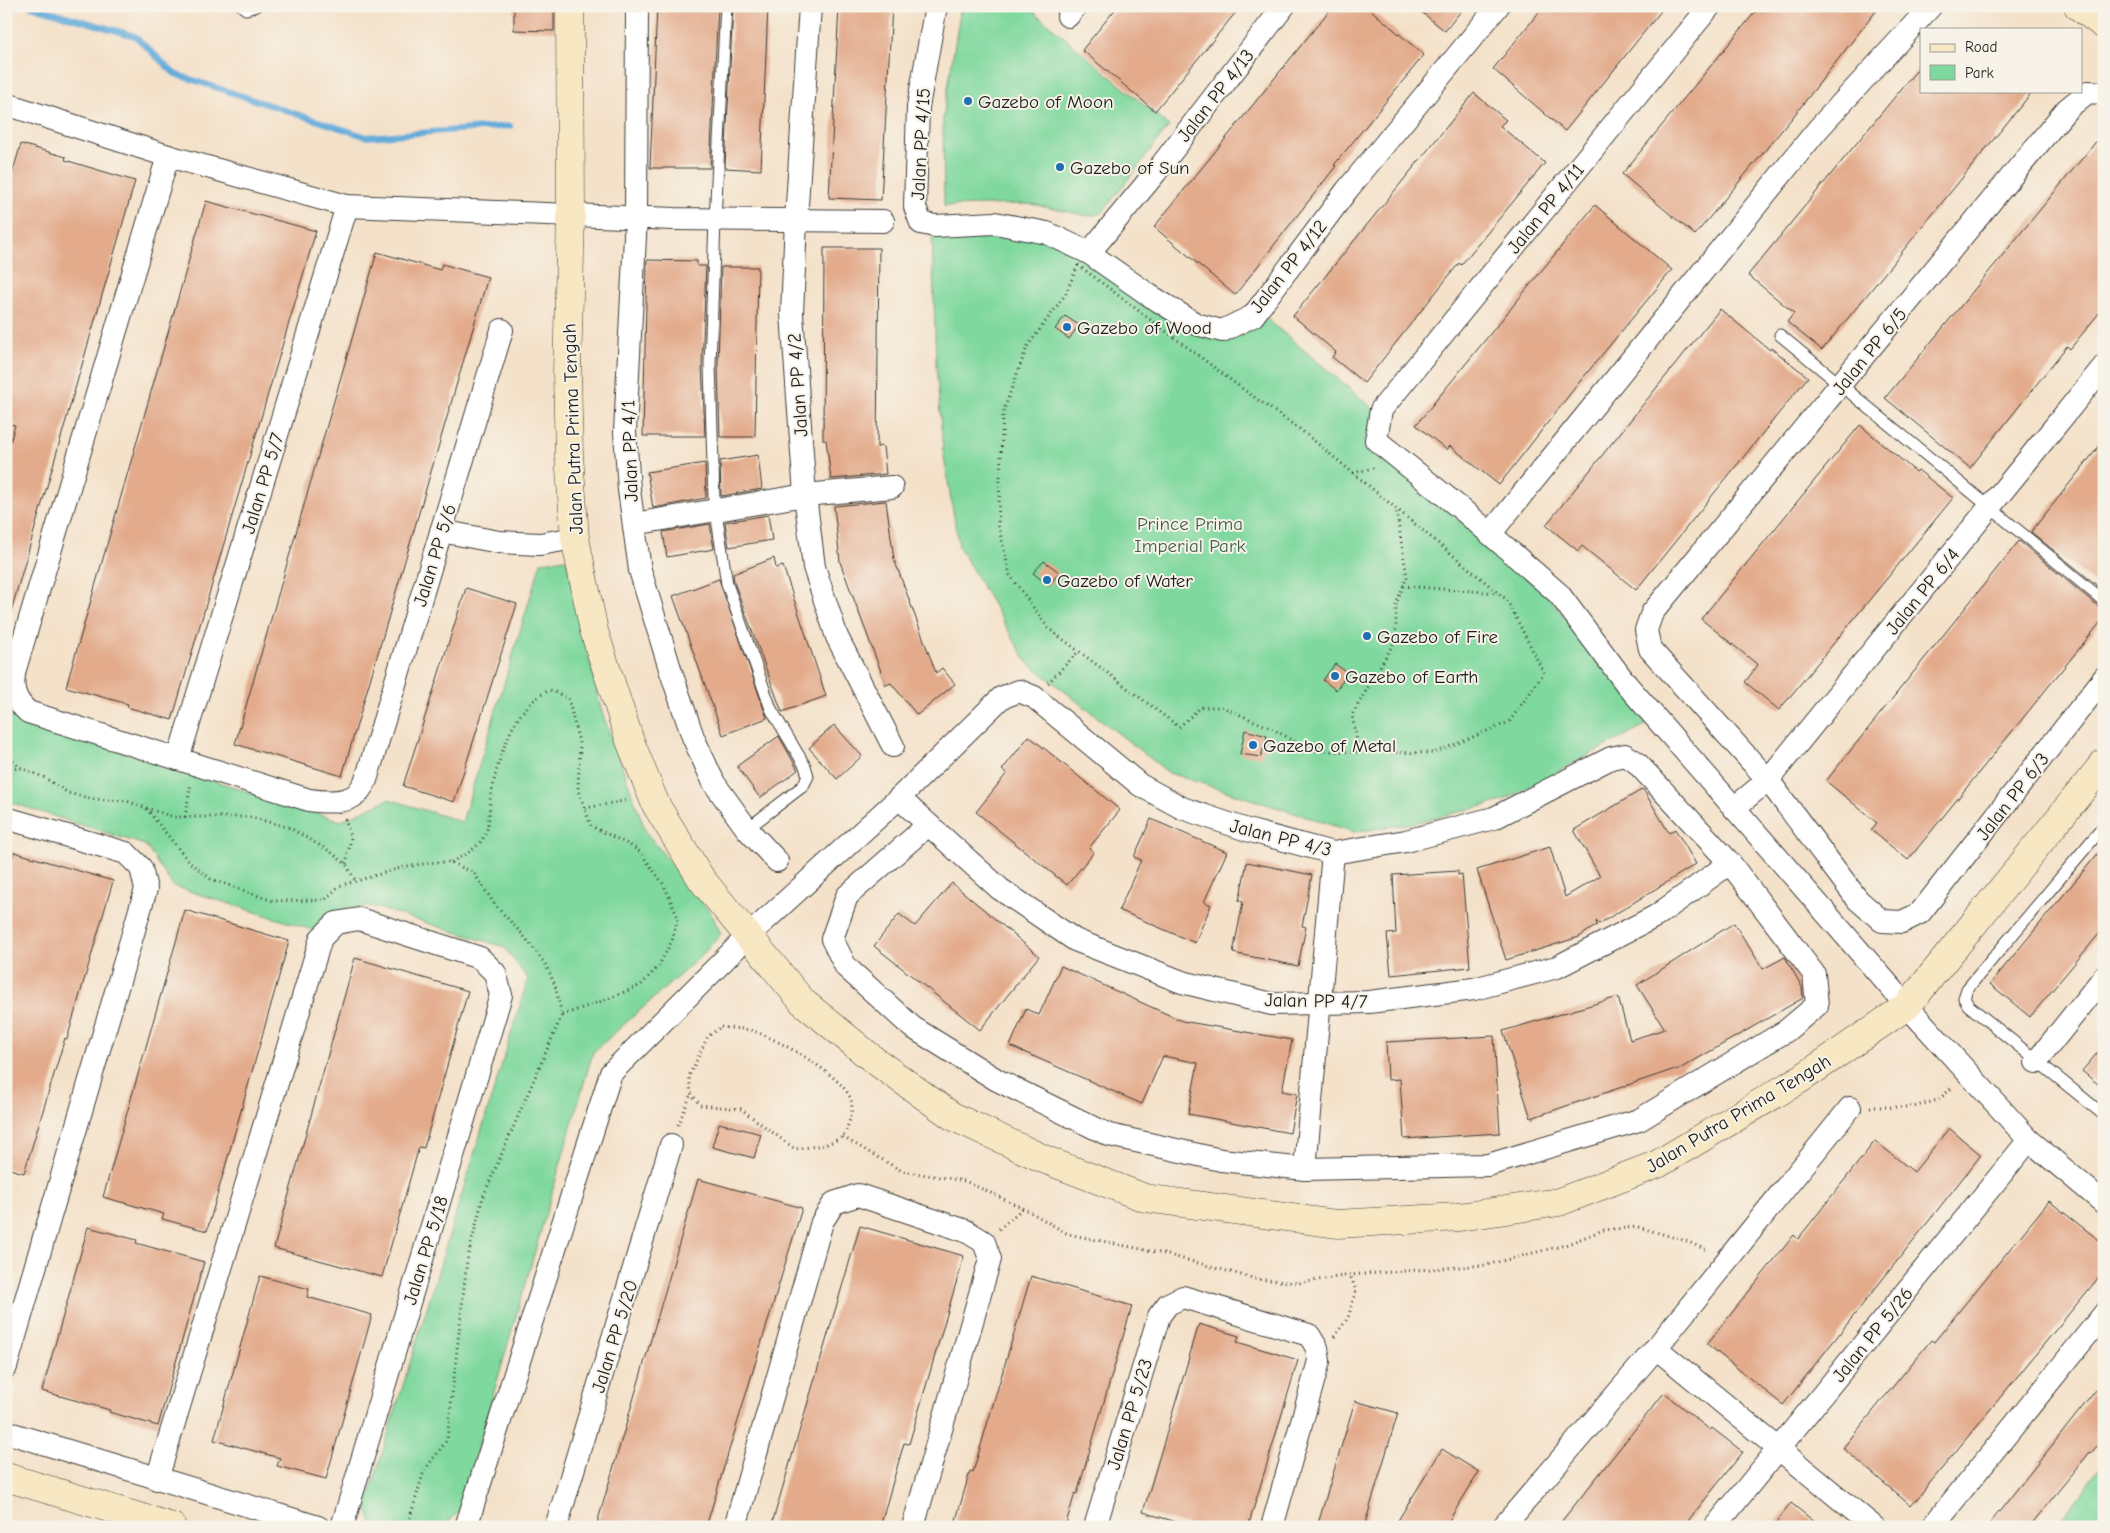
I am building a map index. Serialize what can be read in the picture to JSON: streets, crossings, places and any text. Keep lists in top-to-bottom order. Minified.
{"streets":{"street":["Jalan PP 4/13","Jalan PP 4/15","Jalan PP 4/11","Jalan PP 4/12","Jalan PP 6/5","Jalan PP 4/2","Jalan Putra Prima Tengah","Jalan PP 4/1","Jalan PP 5/7","Jalan PP 5/6","Jalan PP 6/4","Jalan PP 6/3","Jalan PP 4/3","Jalan PP 4/7","Jalan PP 5/18","Jalan PP 5/26","Jalan PP 5/20","Jalan PP 5/23"]},"crossings":[["Jalan PP 4/13","Jalan PP 4/12"],["Jalan PP 4/15","Jalan PP 4/12"],["Jalan PP 6/5","Jalan PP 6/4"],["Jalan PP 6/5","Jalan PP 6/3"],["Jalan PP 6/4","Jalan PP 6/3"],["Jalan PP 4/3","Jalan PP 4/7"]],"parks":["Prince Prima Imperial Park"],"places":["Gazebo of Moon","Gazebo of Sun","Gazebo of Wood","Gazebo of Water","Gazebo of Fire","Gazebo of Earth","Gazebo of Metal"],"legend":["Road","Park"]}
